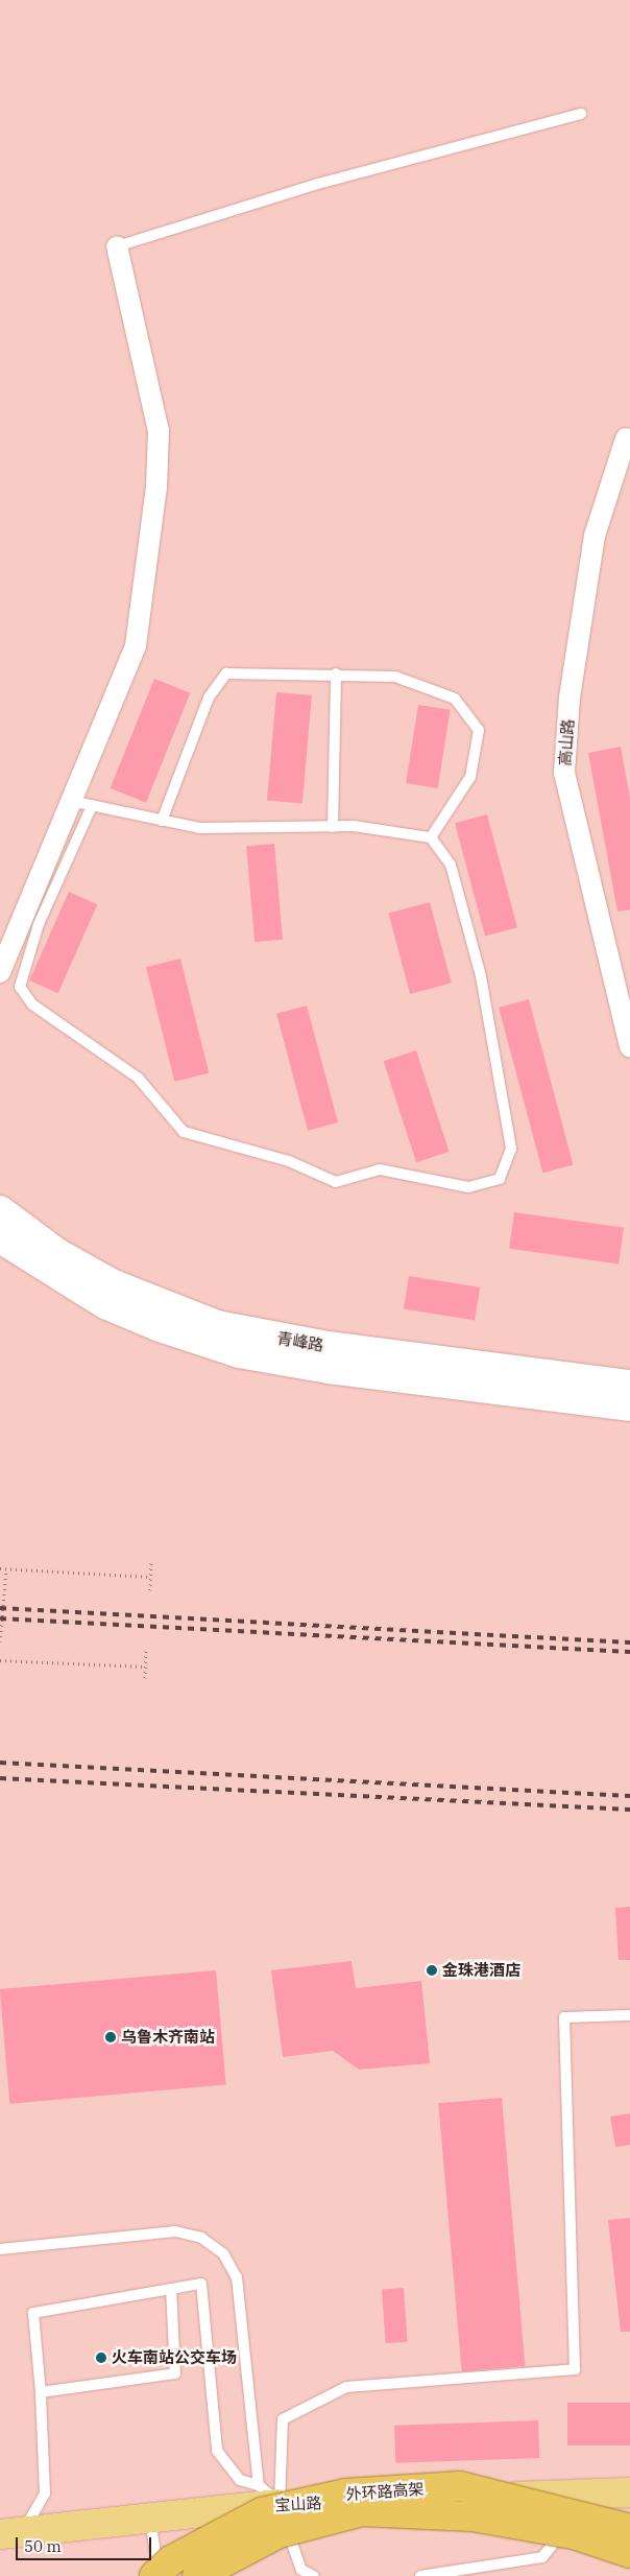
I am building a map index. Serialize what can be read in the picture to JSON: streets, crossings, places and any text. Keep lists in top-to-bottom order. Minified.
{"streets":{"highway":["外环路高架"],"main road":["青峰路","宝山路"],"street":["高山路"]},"places":["金珠港酒店","乌鲁木齐南站","火车南站公交车场"],"scale_bar":"50 m"}
